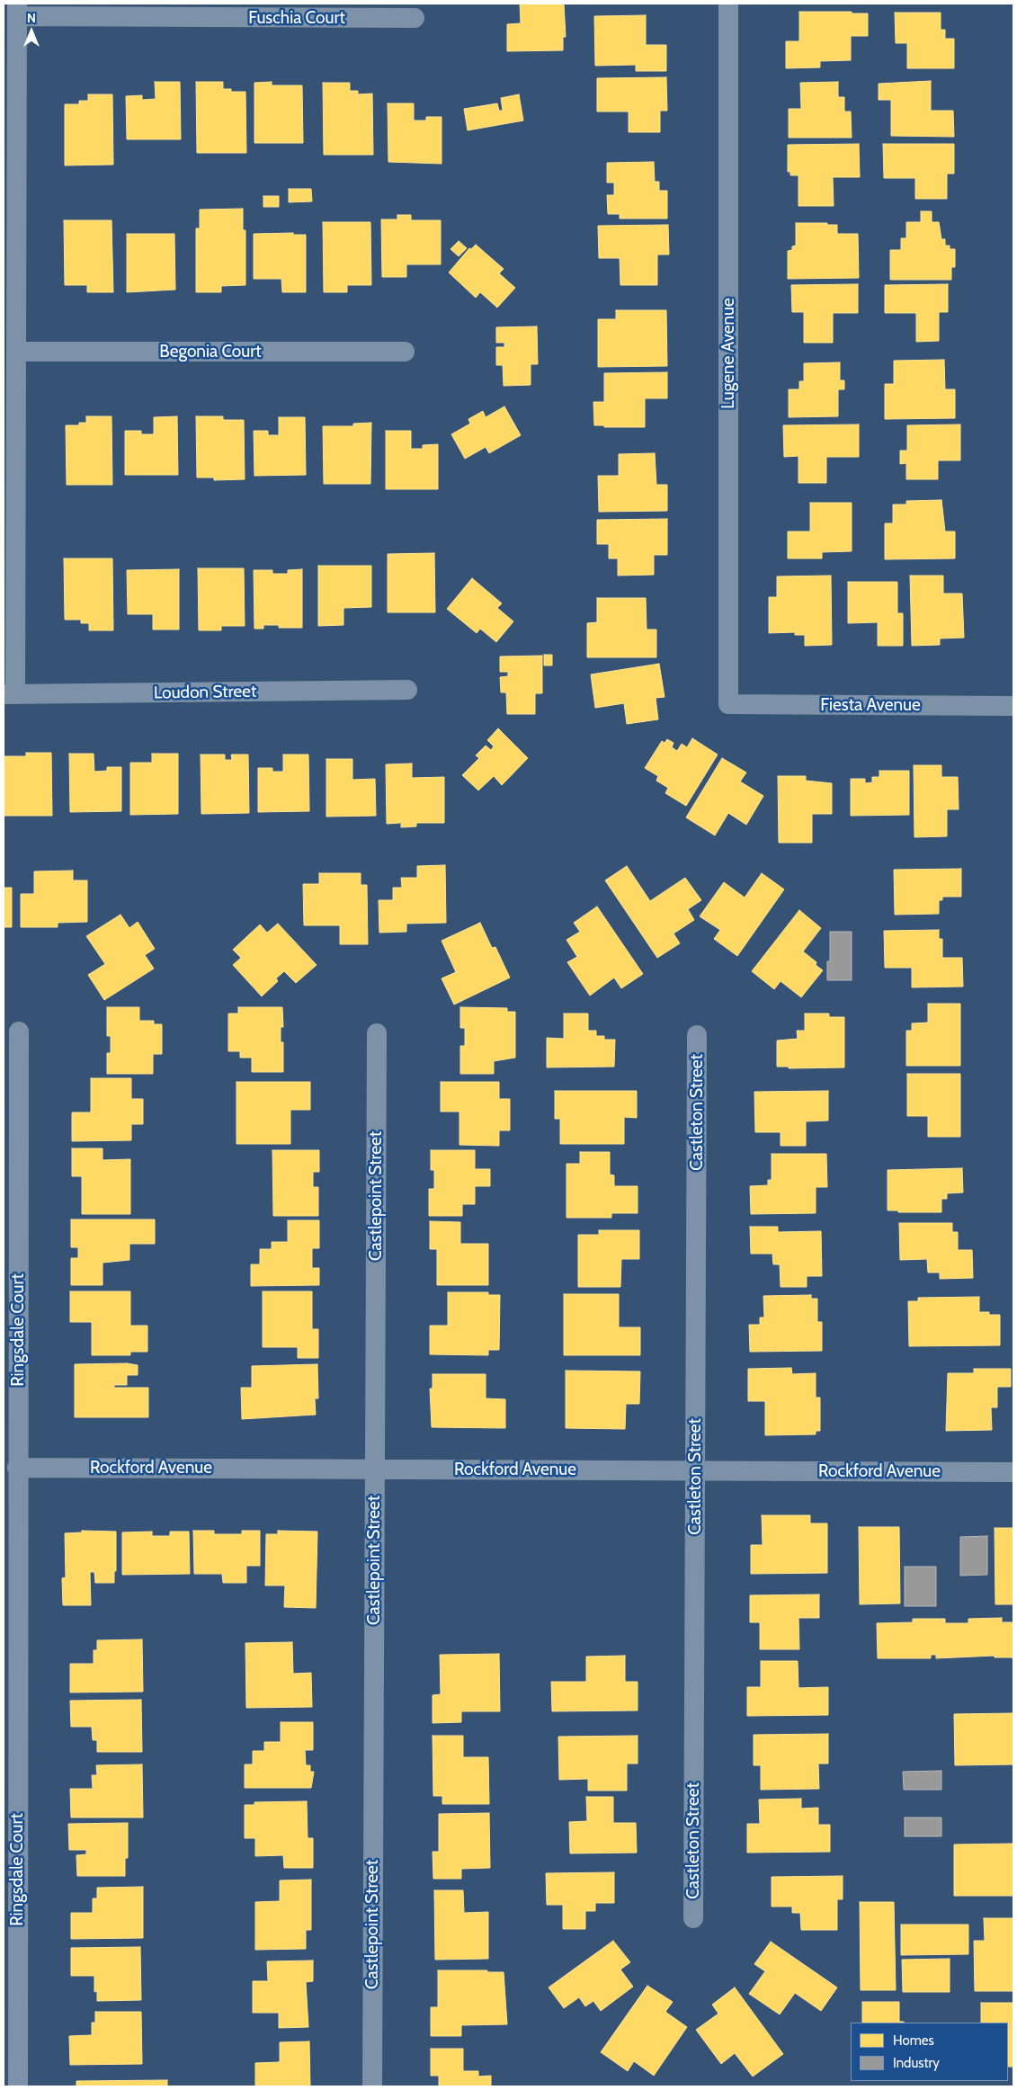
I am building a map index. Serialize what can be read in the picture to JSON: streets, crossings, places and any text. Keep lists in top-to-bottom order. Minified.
{"streets":{"street":["Fuschia Court","Begonia Court","Lugene Avenue","Loudon Street","Fiesta Avenue","Castleton Street","Castlepoint Street","Ringsdale Court","Rockford Avenue"]},"crossings":[["Lugene Avenue","Fiesta Avenue"],["Castleton Street","Rockford Avenue"],["Castlepoint Street","Rockford Avenue"],["Ringsdale Court","Rockford Avenue"]],"legend":["Homes","Industry"],"north":"top"}
